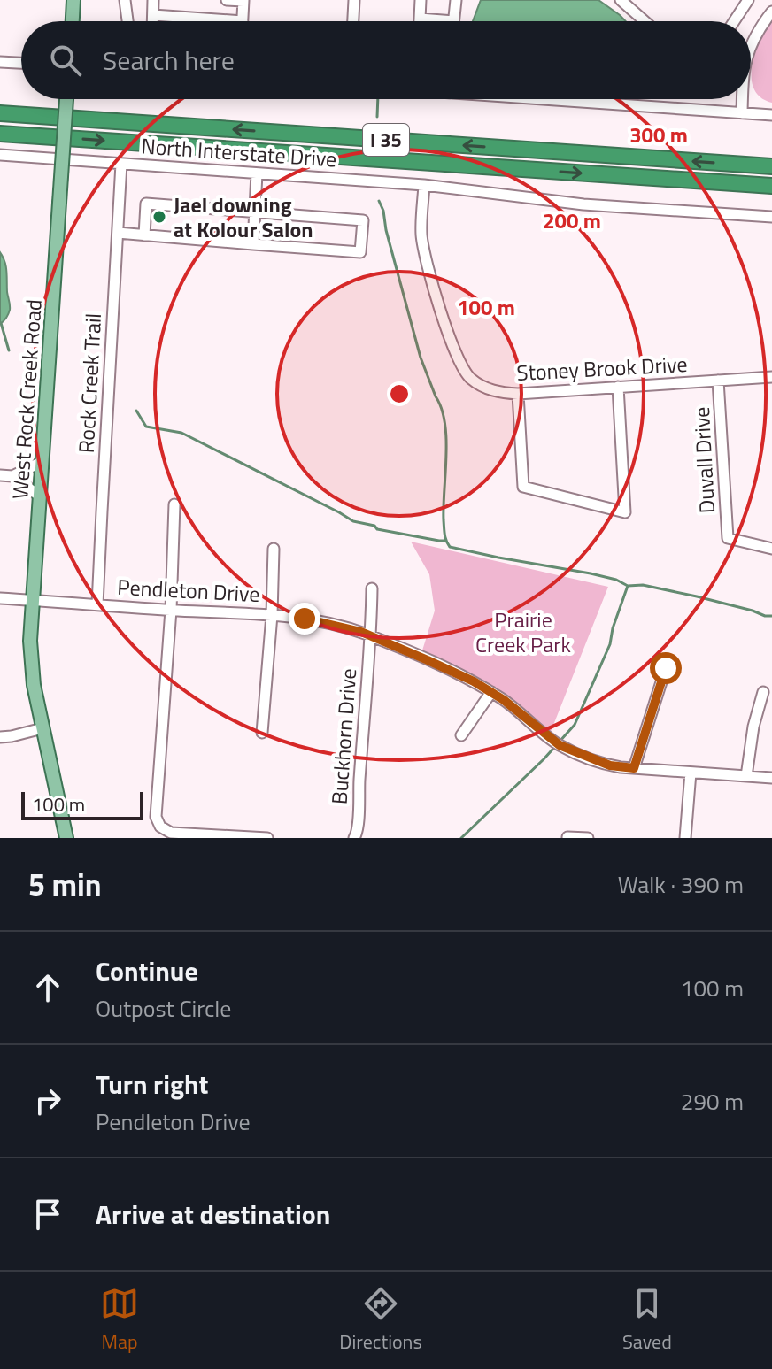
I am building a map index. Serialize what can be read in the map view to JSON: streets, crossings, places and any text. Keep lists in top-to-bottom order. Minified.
{"streets":{"highway":["I 35"],"main road":["West Rock Creek Road"],"street":["North Interstate Drive","Stoney Brook Drive","Rock Creek Trail","Duvall Drive","Pendleton Drive","Buckhorn Drive"]},"crossings":[["North Interstate Drive","Stoney Brook Drive"],["North Interstate Drive","Rock Creek Trail"],["Stoney Brook Drive","Duvall Drive"],["Rock Creek Trail","Pendleton Drive"],["West Rock Creek Road","Pendleton Drive"],["Pendleton Drive","Buckhorn Drive"]],"parks":["Prairie Creek Park"],"places":["Jael downing at Kolour Salon"],"scale_bar":"100 m","page":{"search":"Search here","scale":"100 m","heading":["5 min","Walk · 390 m"],"list":[["Continue","Outpost Circle","100 m"],["Turn right","Pendleton Drive","290 m"],"Arrive at destination"],"nav":["Map","Directions","Saved"]},"rings":["300 m","200 m","100 m"]}
